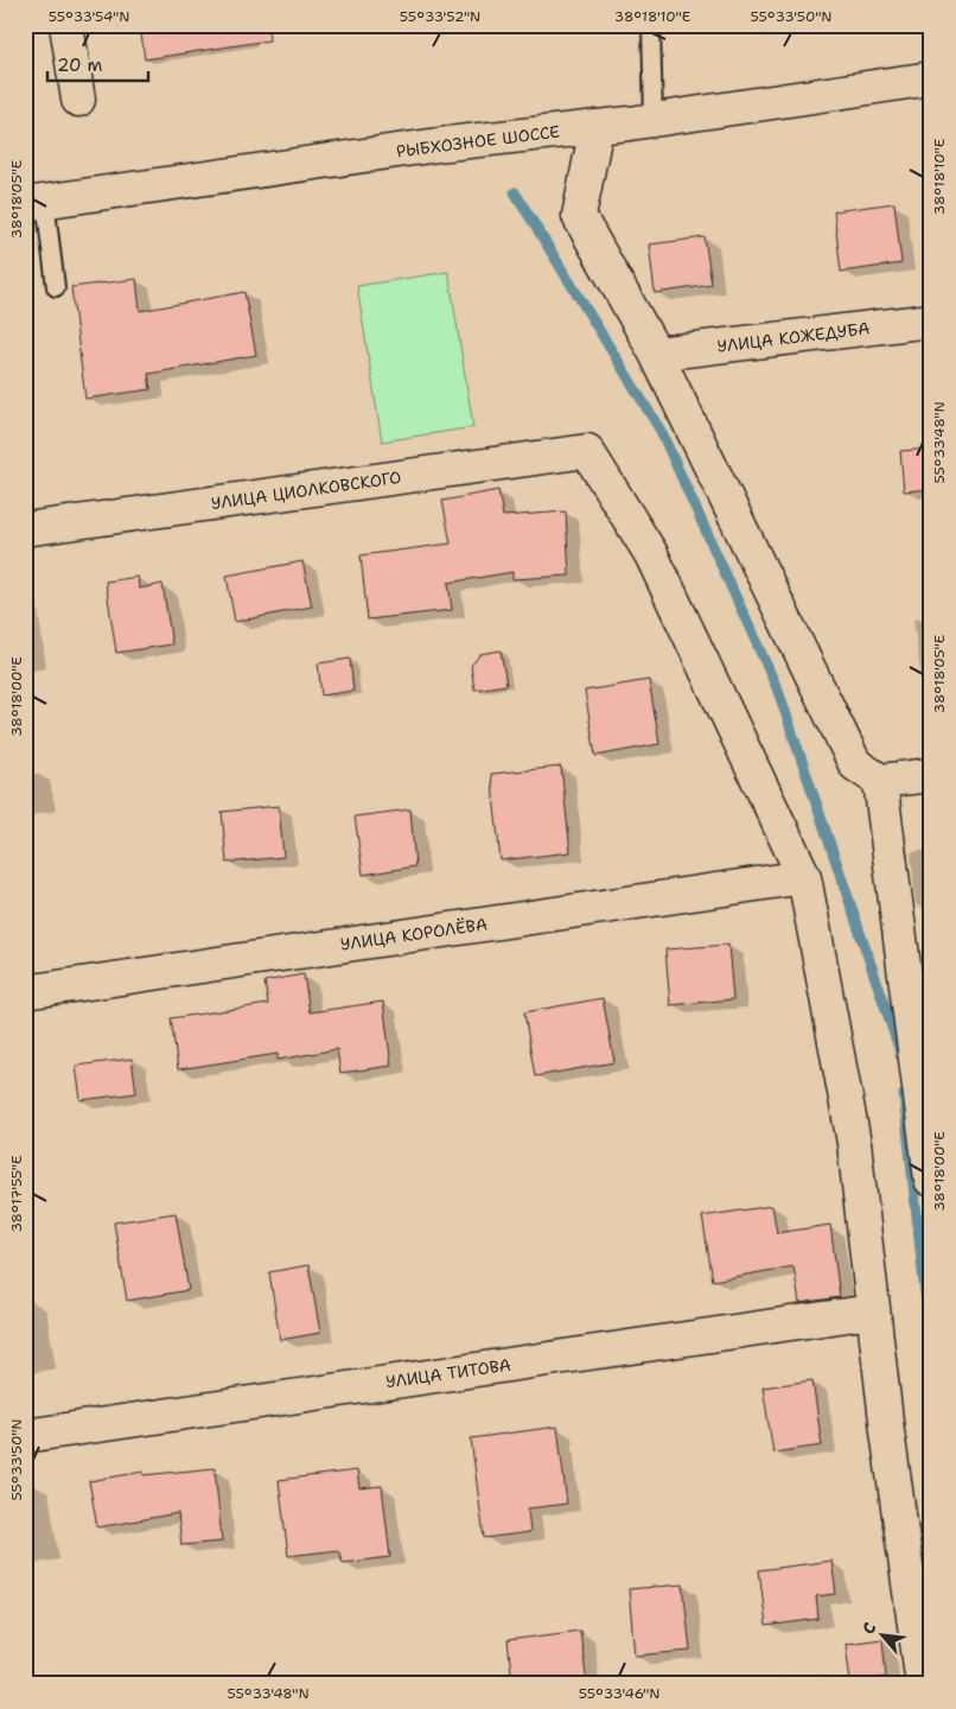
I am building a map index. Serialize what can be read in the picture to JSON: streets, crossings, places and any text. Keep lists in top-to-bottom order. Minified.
{"streets":{"street":["РЫБХОЗНОЕ ШОССЕ","УЛИЦА КОЖЕДУБА","УЛИЦА ЦИОЛКОВСКОГО","УЛИЦА КОРОЛЁВА","УЛИЦА ТИТОВА"]},"crossings":[["УЛИЦА ЦИОЛКОВСКОГО","УЛИЦА КОРОЛЁВА"]],"scale_bar":"20 m","north":"top left","coordinates":["55°33'54\"N","55°33'52\"N","38°18'10\"E","55°33'50\"N","38°18'05\"E","55°33'48\"N","38°18'00\"E","38°17'55\"E","55°33'46\"N"]}
